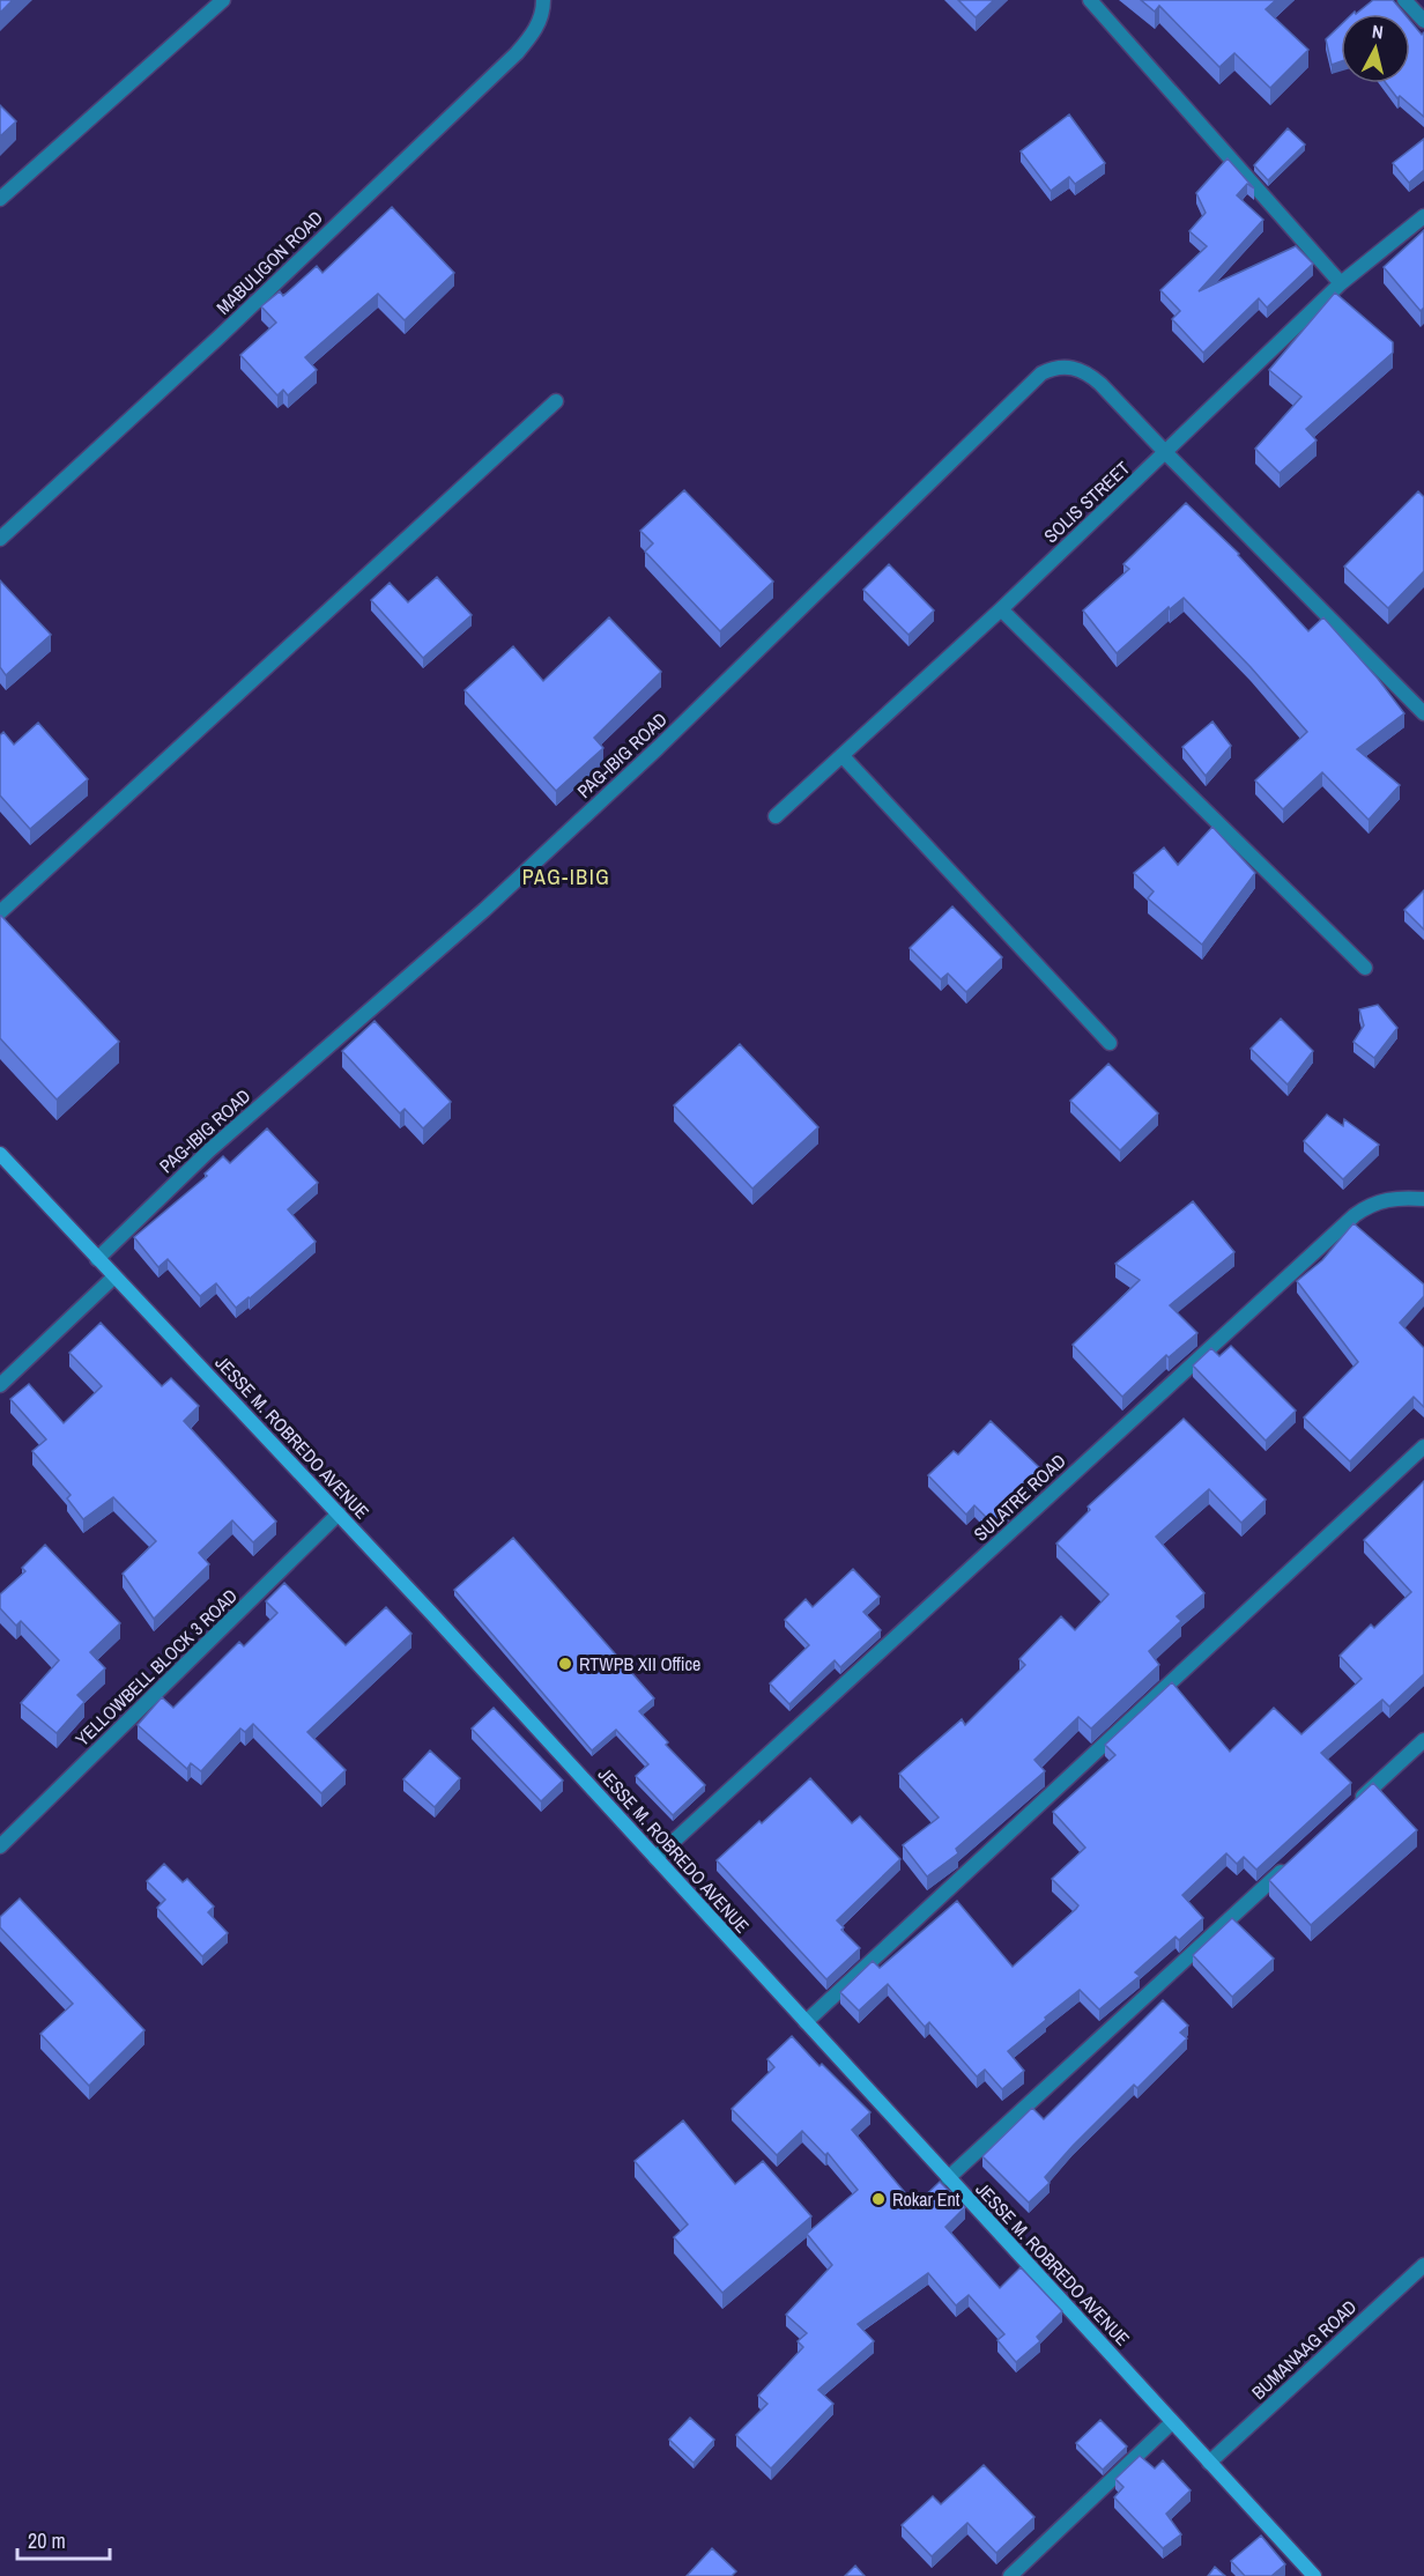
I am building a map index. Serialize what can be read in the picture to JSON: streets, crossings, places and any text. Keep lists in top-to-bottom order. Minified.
{"streets":{"main road":["JESSE M. ROBREDO AVENUE"],"street":["MABULIGON ROAD","SOLIS STREET","PAG-IBIG ROAD","SULATRE ROAD","YELLOWBELL BLOCK 3 ROAD","BUMANAAG ROAD"]},"crossings":[["SOLIS STREET","PAG-IBIG ROAD"],["PAG-IBIG ROAD","JESSE M. ROBREDO AVENUE"],["JESSE M. ROBREDO AVENUE","SULATRE ROAD"],["JESSE M. ROBREDO AVENUE","YELLOWBELL BLOCK 3 ROAD"],["JESSE M. ROBREDO AVENUE","BUMANAAG ROAD"]],"districts":["PAG-IBIG"],"places":["RTWPB XII Office","Rokar Ent"],"scale_bar":"20 m","north":"top"}
